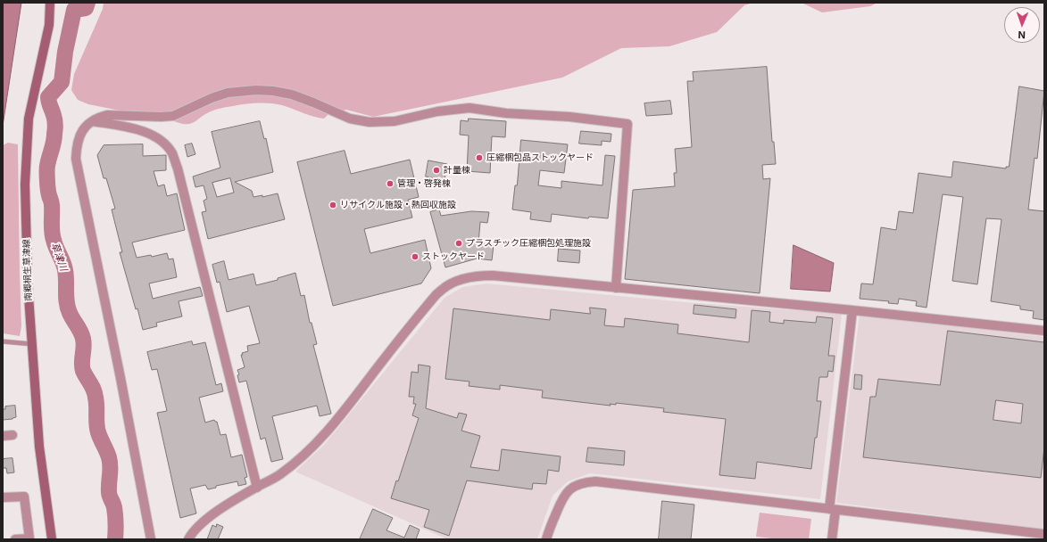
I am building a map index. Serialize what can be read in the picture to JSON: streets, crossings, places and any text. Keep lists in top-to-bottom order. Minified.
{"streets":{"main road":["南郷桐生草津線"]},"water":["草津川"],"places":["圧縮梱包品ストックヤード","計量棟","管理・啓発棟","リサイクル施設・熱回収施設","プラスチック圧縮梱包処理施設","ストックヤード"],"north":"bottom"}
